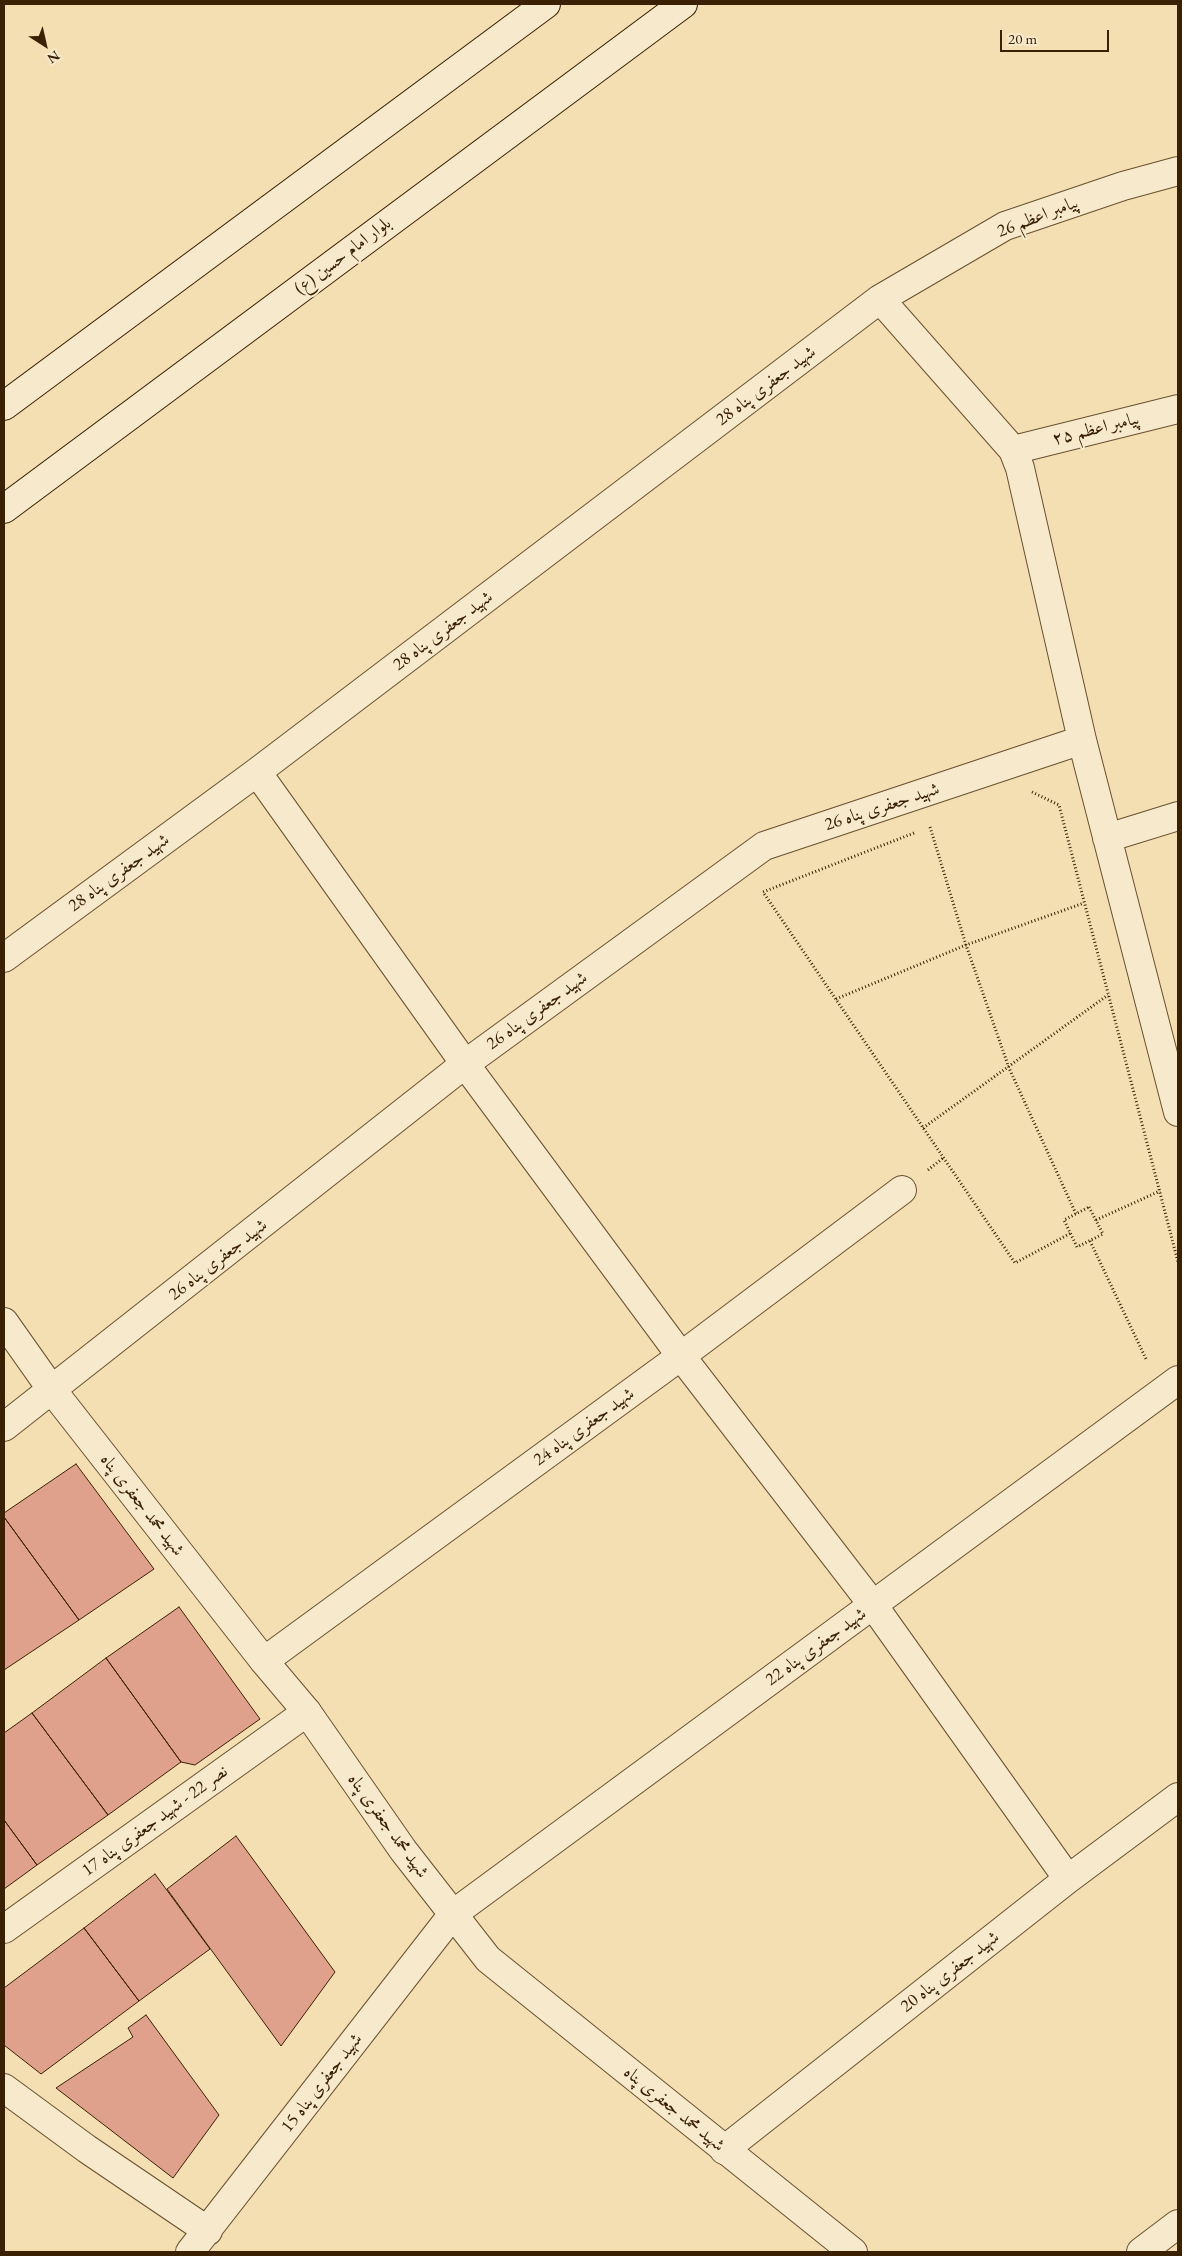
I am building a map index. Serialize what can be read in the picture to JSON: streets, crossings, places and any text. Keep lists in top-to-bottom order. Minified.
{"streets":{"street":["پیامبر اعظم 26","بلوار امام حسین (ع)","شهید جعفری پناه 28","پیامبر اعظم ۲۵","شهید جعفری پناه 26","شهید جعفری پناه 24","شهید محمد جعفری پناه","شهید جعفری پناه 22","نصر 22 - شهید جعفری پناه 17","شهید جعفری پناه 20","شهید جعفری پناه 15"]},"crossings":[["پیامبر اعظم 26","شهید جعفری پناه 28"],["شهید جعفری پناه 26","شهید محمد جعفری پناه"],["شهید جعفری پناه 24","شهید محمد جعفری پناه"],["شهید محمد جعفری پناه","شهید جعفری پناه 22"],["شهید محمد جعفری پناه","نصر 22 - شهید جعفری پناه 17"],["شهید محمد جعفری پناه","شهید جعفری پناه 20"],["شهید محمد جعفری پناه","شهید جعفری پناه 15"],["شهید جعفری پناه 22","شهید جعفری پناه 15"]],"scale_bar":"20 m","north":"bottom right"}
